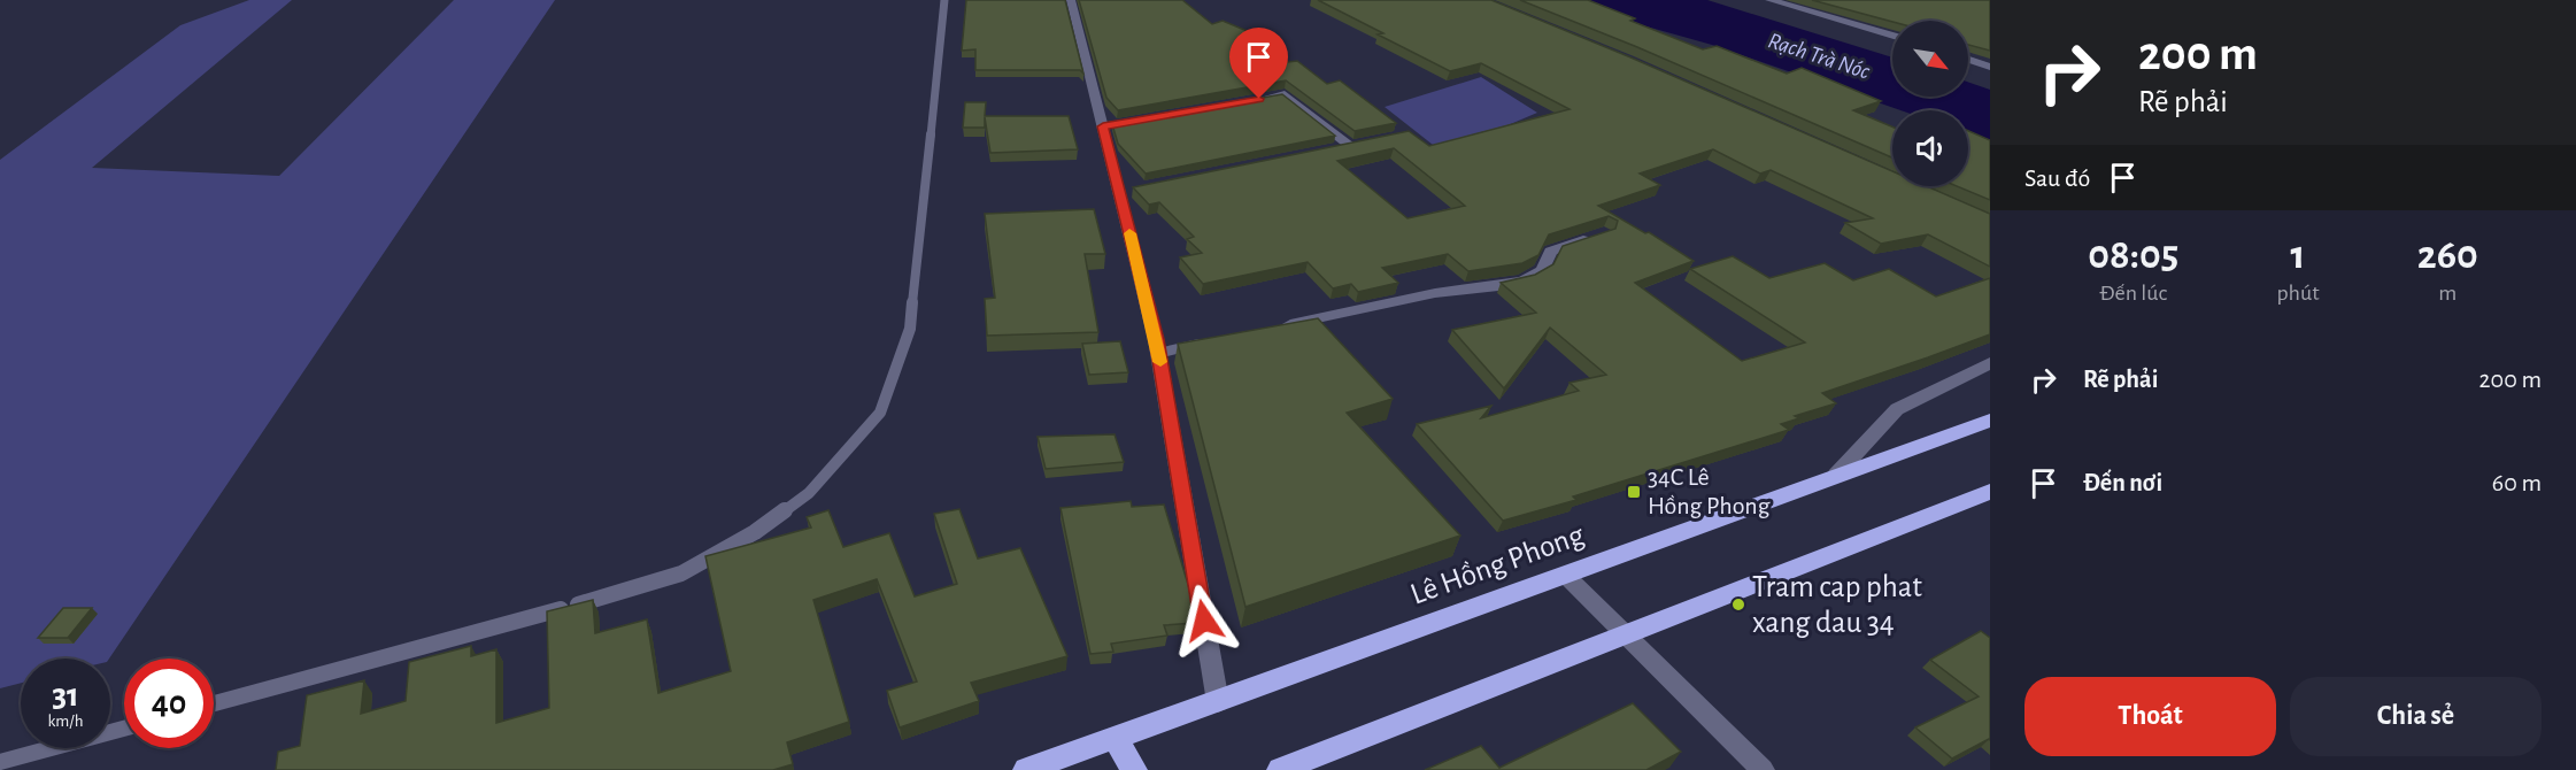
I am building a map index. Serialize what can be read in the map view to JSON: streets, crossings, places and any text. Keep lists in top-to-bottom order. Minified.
{"streets":{"highway":["Lê Hồng Phong"]},"water":["Rạch Trà Nóc"],"places":{"transit":["34C Lê Hồng Phong"],"other":["Tram cap phat xang dau 34"]},"north":"bottom right","page":{"turn":["200 m","Rẽ phải"],"then":"Sau đó","eta":["08:05","Đến lúc","1","phút","260","m"],"list":[{"name":"Rẽ phải","value":"200 m"},{"name":"Đến nơi","value":"60 m"}],"speed":"31 km/h","limit":"40","buttons":["Thoát","Chia sẻ"]}}
